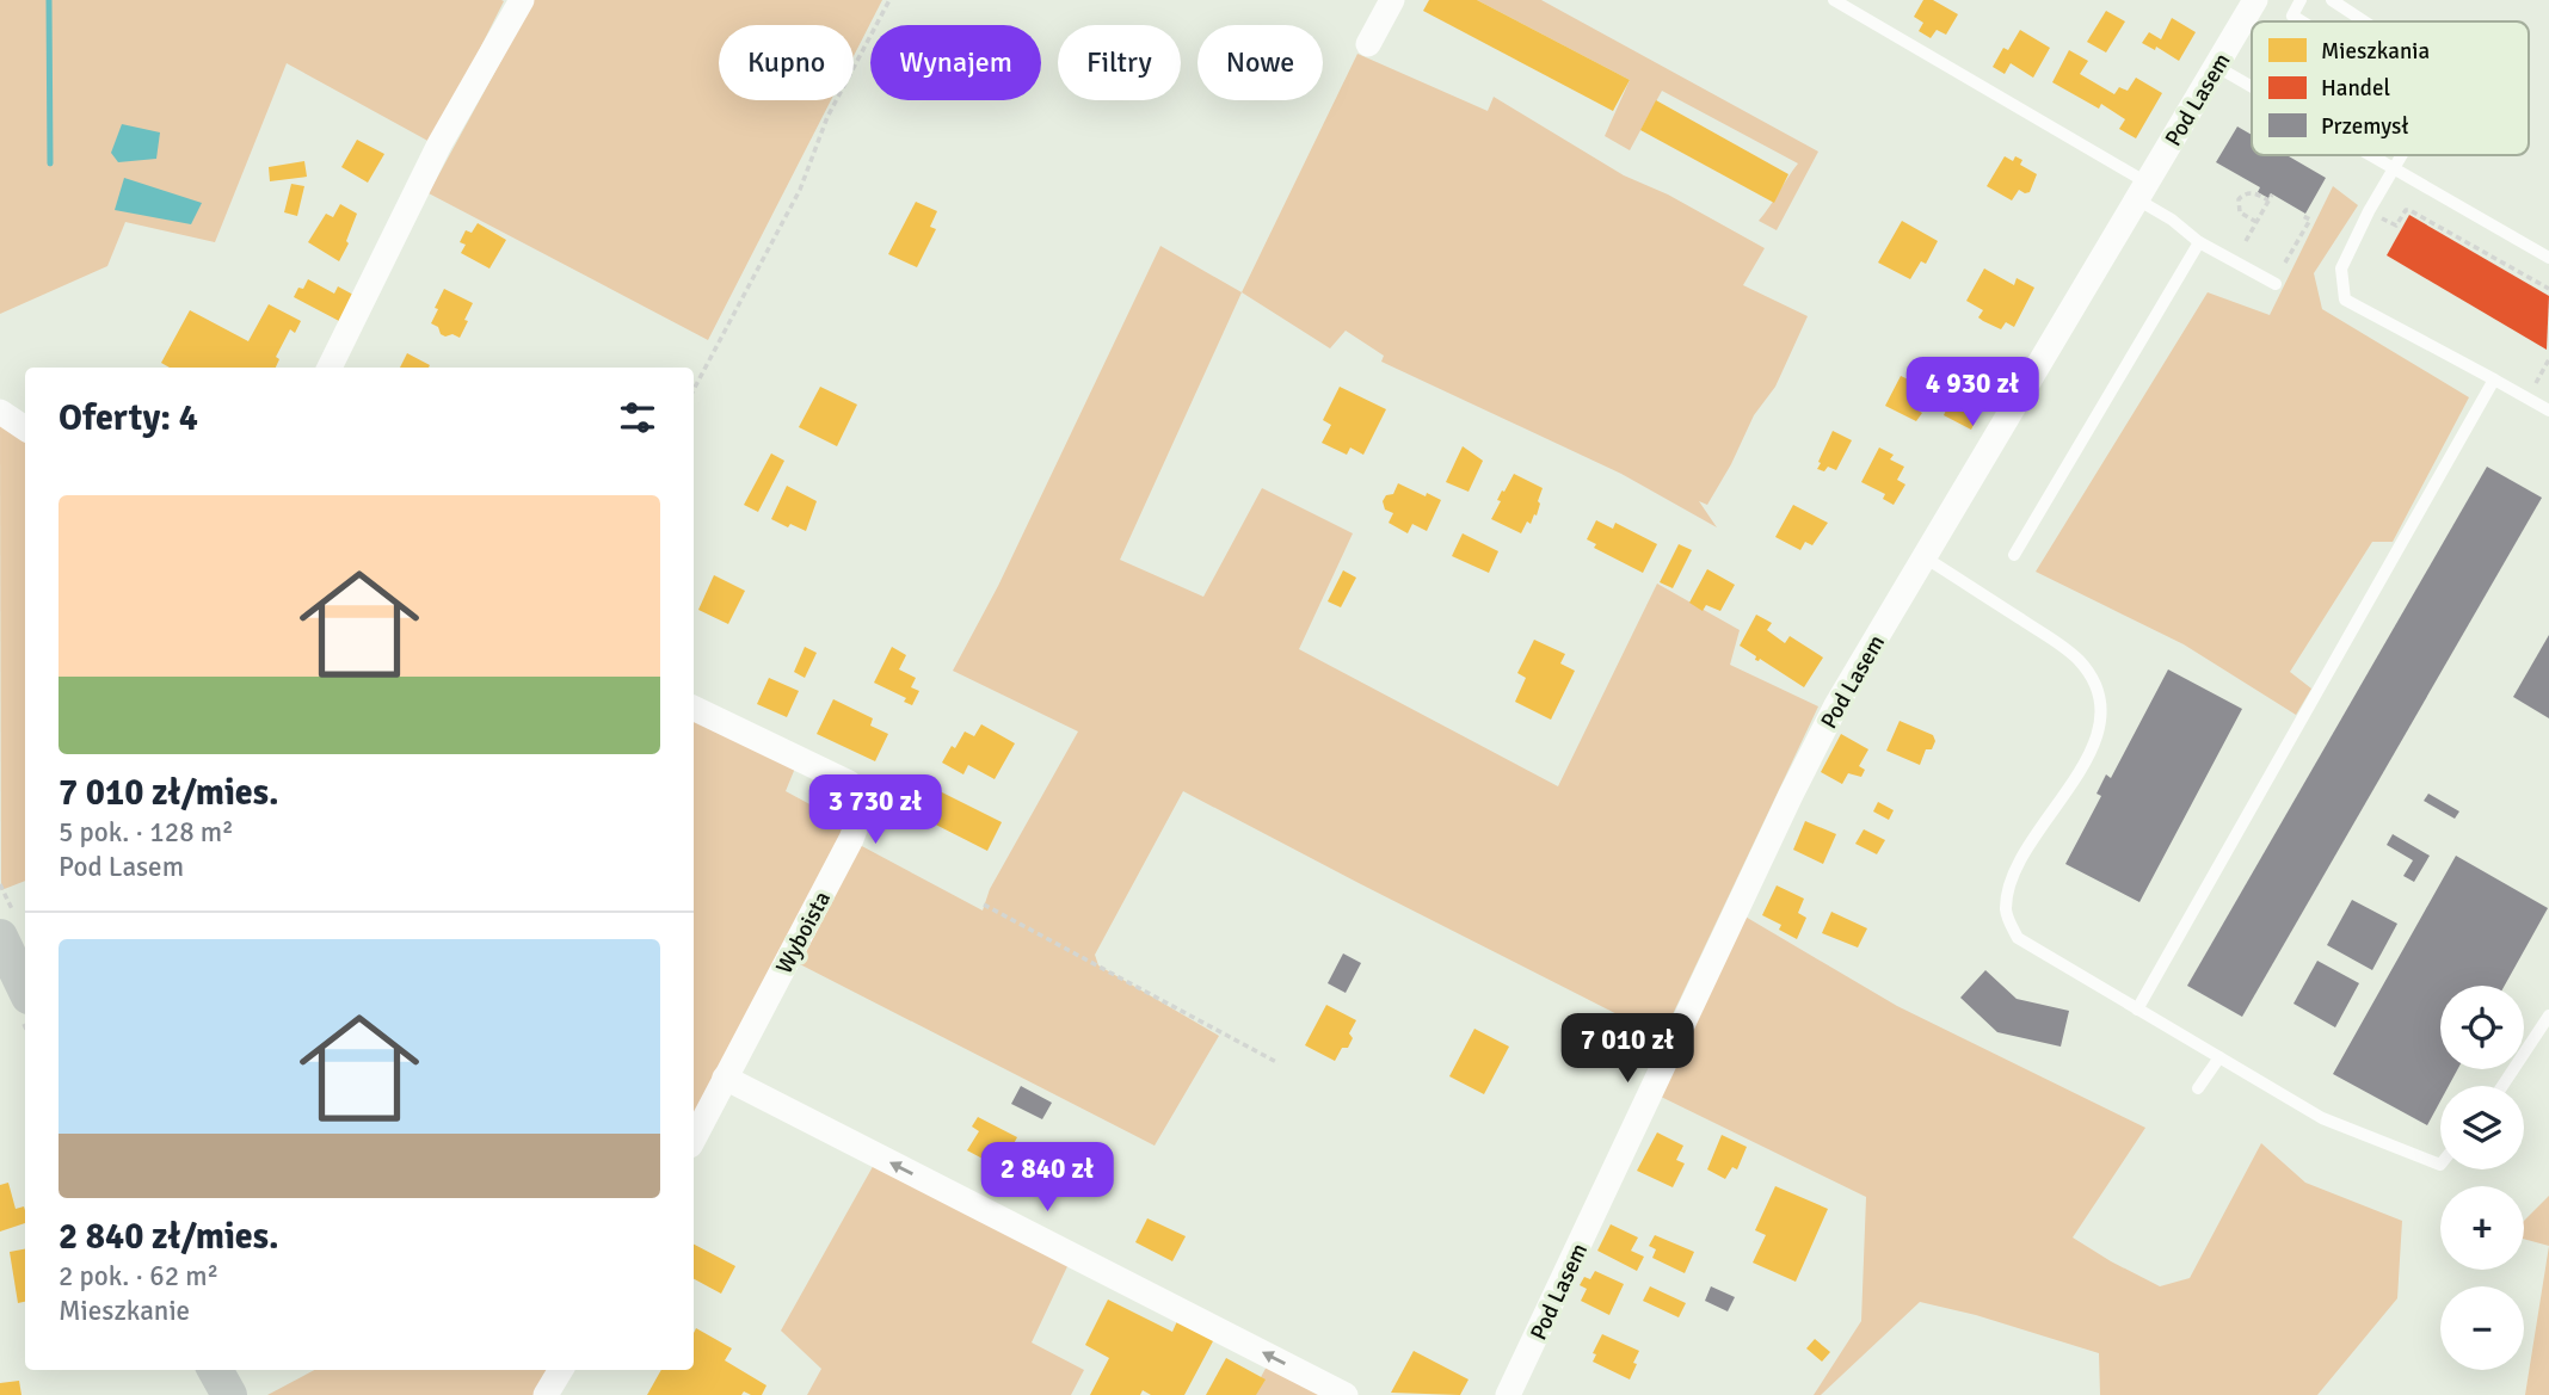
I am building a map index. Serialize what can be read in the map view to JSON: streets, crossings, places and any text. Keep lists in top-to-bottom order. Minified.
{"streets":{"street":["Pod Lasem","Wyboista"]},"legend":["Mieszkania","Handel","Przemysł"],"page":{"chip":["Kupno","Wynajem","Filtry","Nowe"],"price":["4 930 zł","3 730 zł","7 010 zł","2 840 zł"],"heading":"Oferty: 4","list":[{"name":"7 010 zł/mies.","note":"5 pok. · 128 m² · Pod Lasem"},{"name":"2 840 zł/mies.","note":"2 pok. · 62 m² · Mieszkanie"}],"map_buttons":["+","−"]}}
